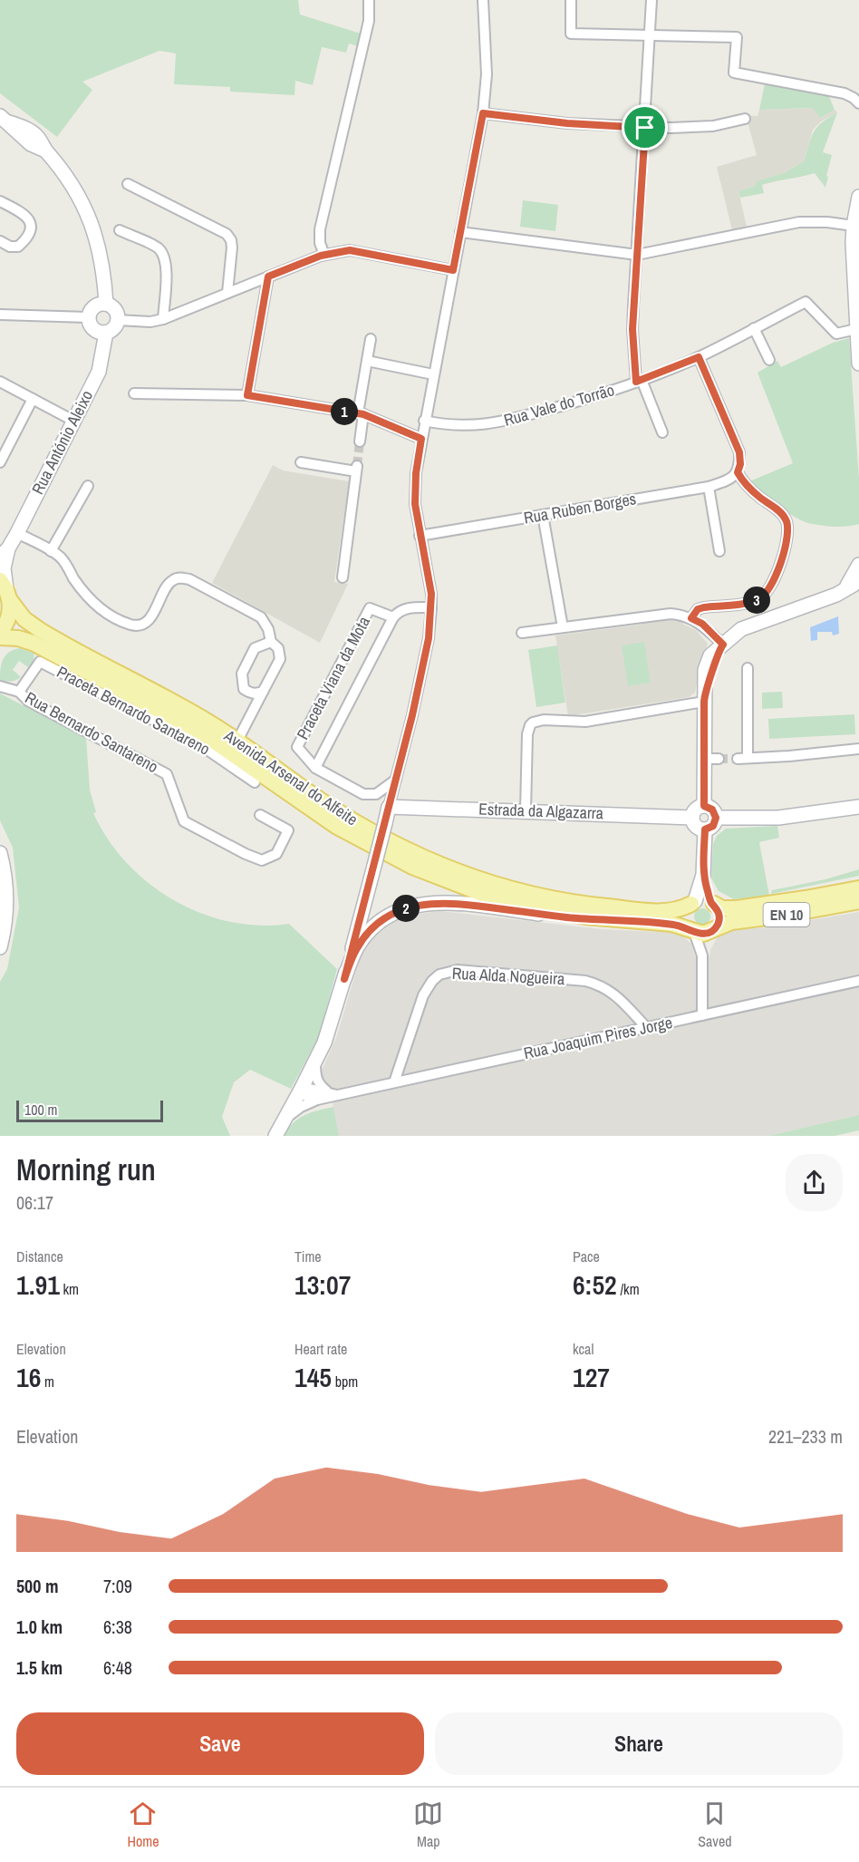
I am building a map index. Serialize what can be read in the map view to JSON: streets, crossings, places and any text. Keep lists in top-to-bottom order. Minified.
{"streets":{"main road":["Rua António Aleixo","Avenida Arsenal do Alfeite","Estrada da Algazarra","EN 10"],"street":["Rua Vale do Torrão","Rua Ruben Borges","Praceta Viana da Mota","Praceta Bernardo Santareno","Rua Bernardo Santareno","Rua Alda Nogueira","Rua Joaquim Pires Jorge"]},"crossings":[["Rua António Aleixo","Avenida Arsenal do Alfeite"],["Praceta Bernardo Santareno","Rua Bernardo Santareno"],["Avenida Arsenal do Alfeite","EN 10"],["Rua Alda Nogueira","Rua Joaquim Pires Jorge"]],"scale_bar":"100 m","page":{"pins":["1","3","2"],"scale":"100 m","heading":["Morning run","06:17"],"stats":[["Distance","1.91 km"],["Time","13:07"],["Pace","6:52 /km"],["Elevation","16 m"],["Heart rate","145 bpm"],["kcal","127"]],"chart":["Elevation","221–233 m"],"list":[{"name":"500 m","note":"7:09"},{"name":"1.0 km","note":"6:38"},{"name":"1.5 km","note":"6:48"}],"buttons":["Save","Share"],"tabs":["Home","Map","Saved"]}}
